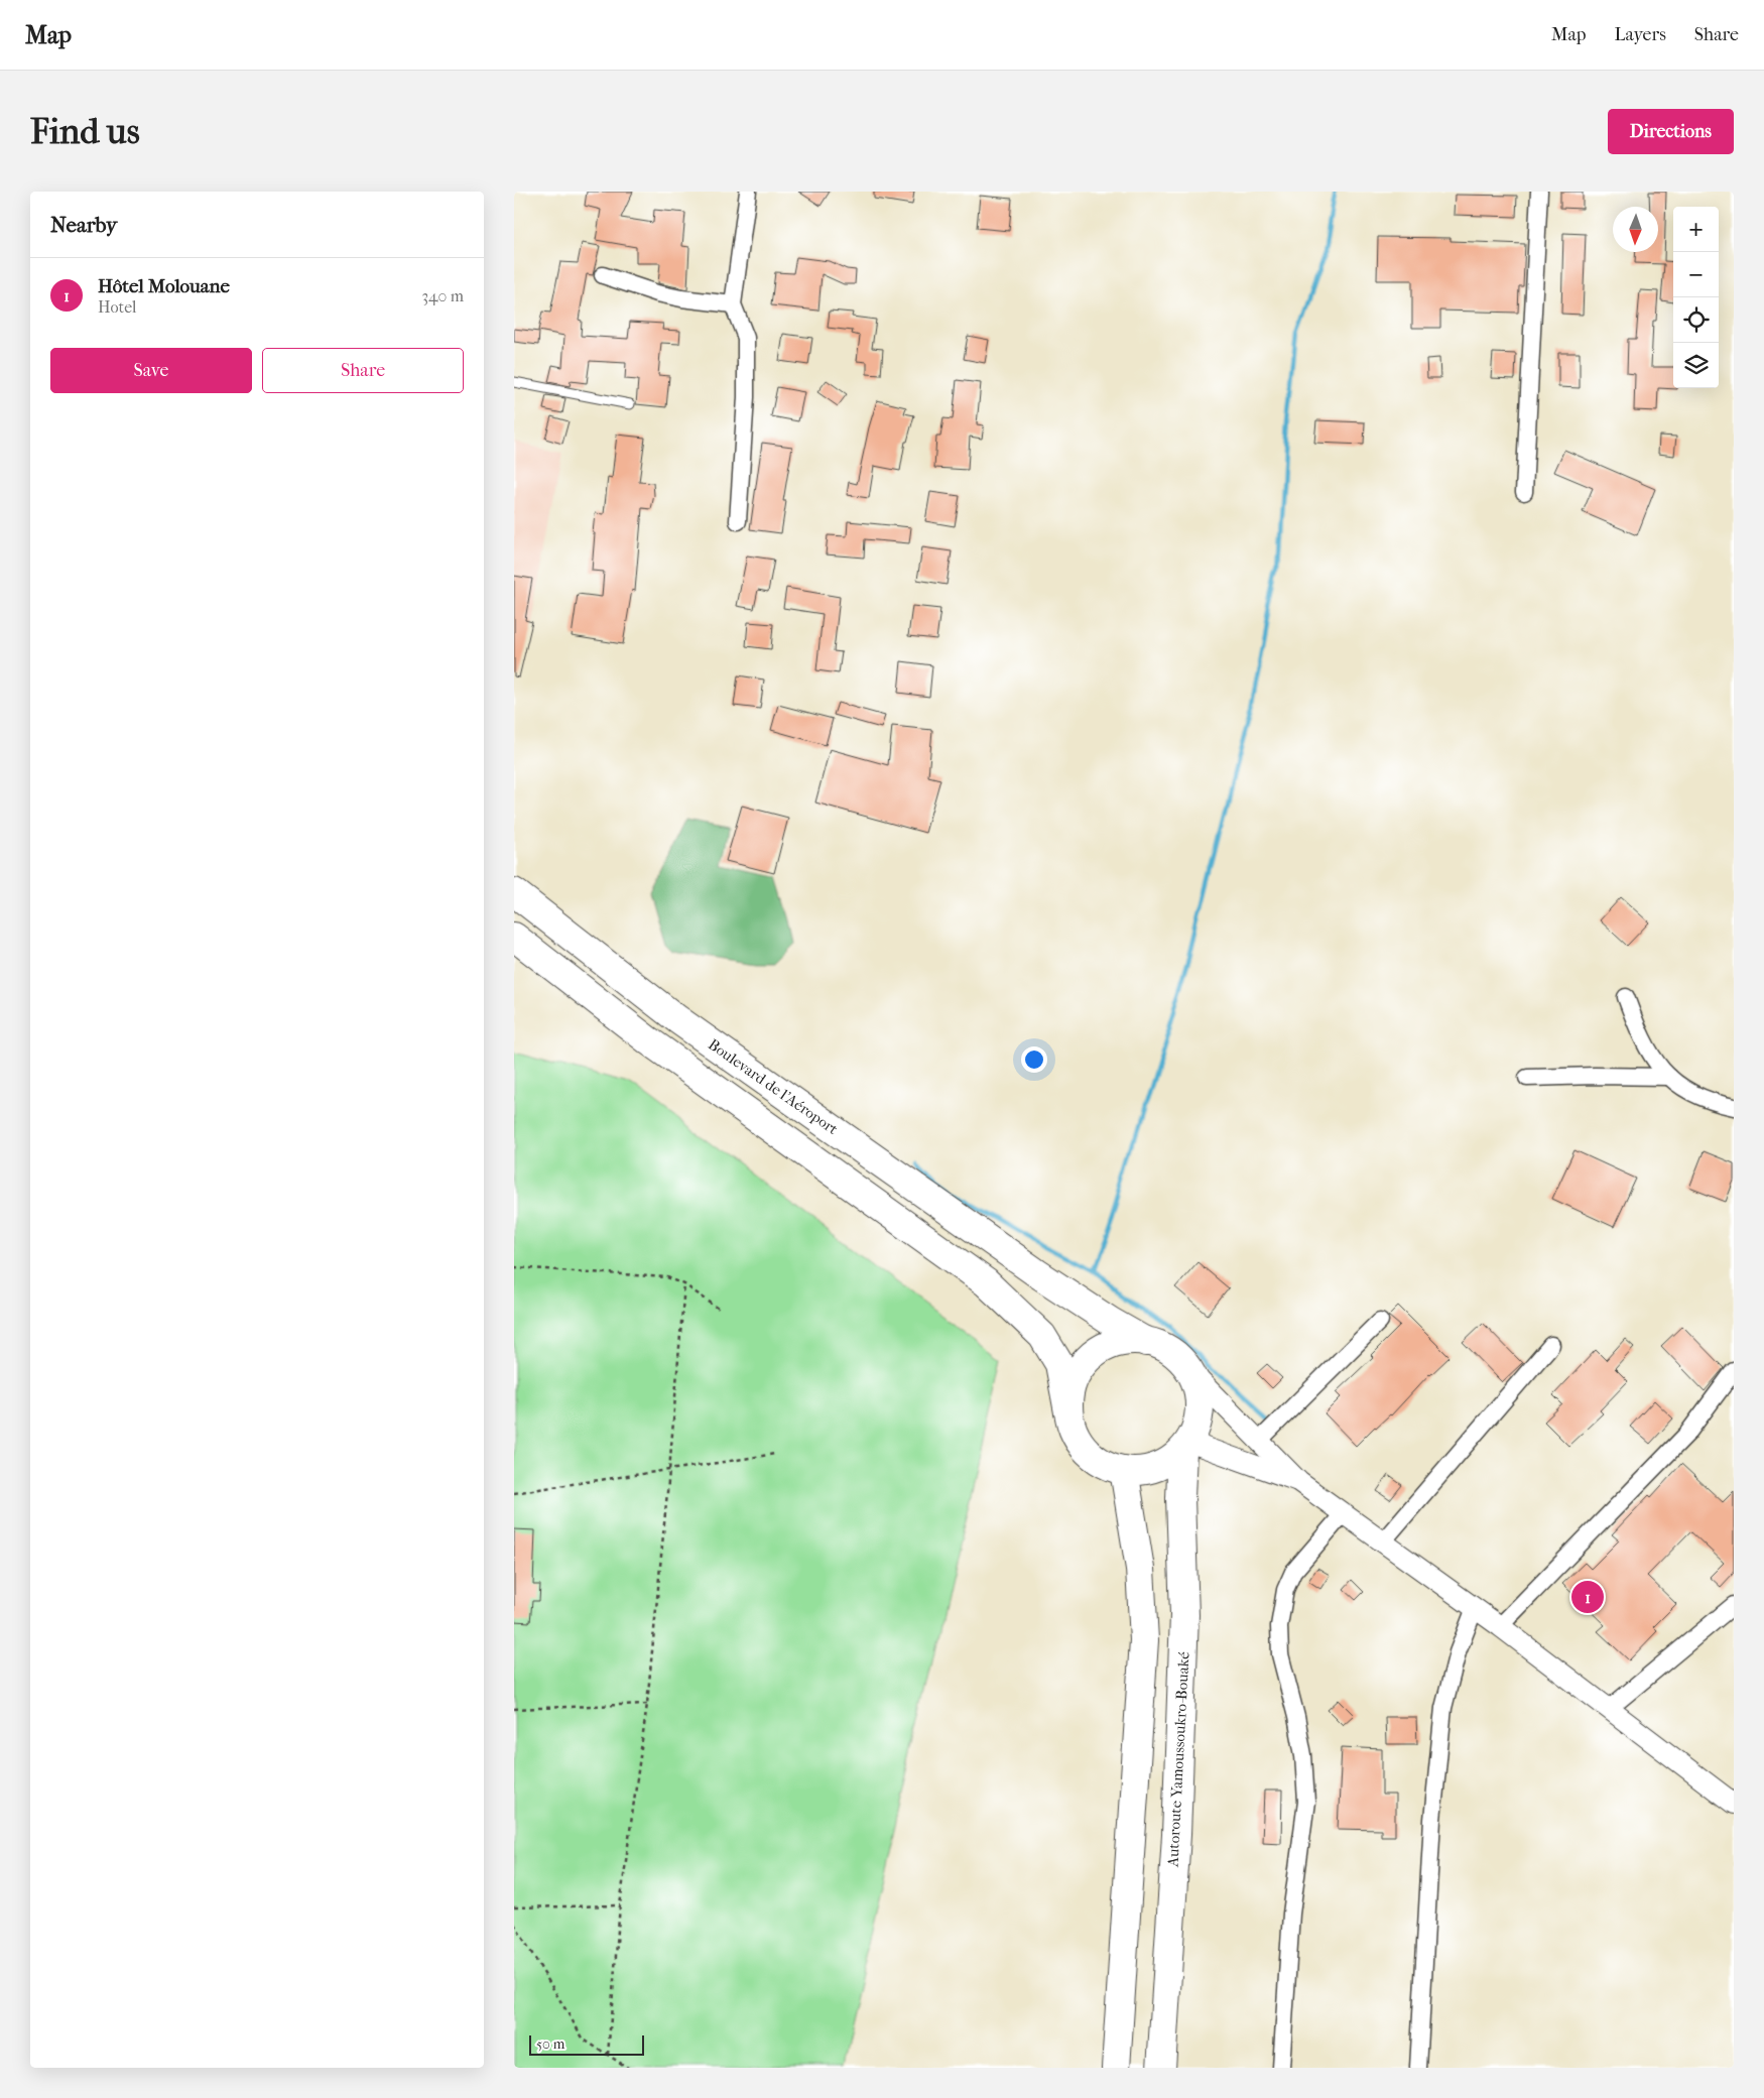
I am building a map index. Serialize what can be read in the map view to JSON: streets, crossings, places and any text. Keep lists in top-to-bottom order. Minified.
{"streets":{"highway":["Boulevard de l'Aéroport","Autoroute Yamoussoukro-Bouaké"]},"crossings":[["Boulevard de l'Aéroport","Autoroute Yamoussoukro-Bouaké"]],"scale_bar":"50 m","north":"bottom","page":{"header":"Map","nav":["Map","Layers","Share"],"buttons":["Directions",["Save","Share"]],"title":"Find us","heading":"Nearby","map_buttons":["+","−"],"list":[{"mark":"1","name":"Hôtel Molouane","note":"Hotel","value":"340 m"}],"pins":"1","scale":"50 m"}}
